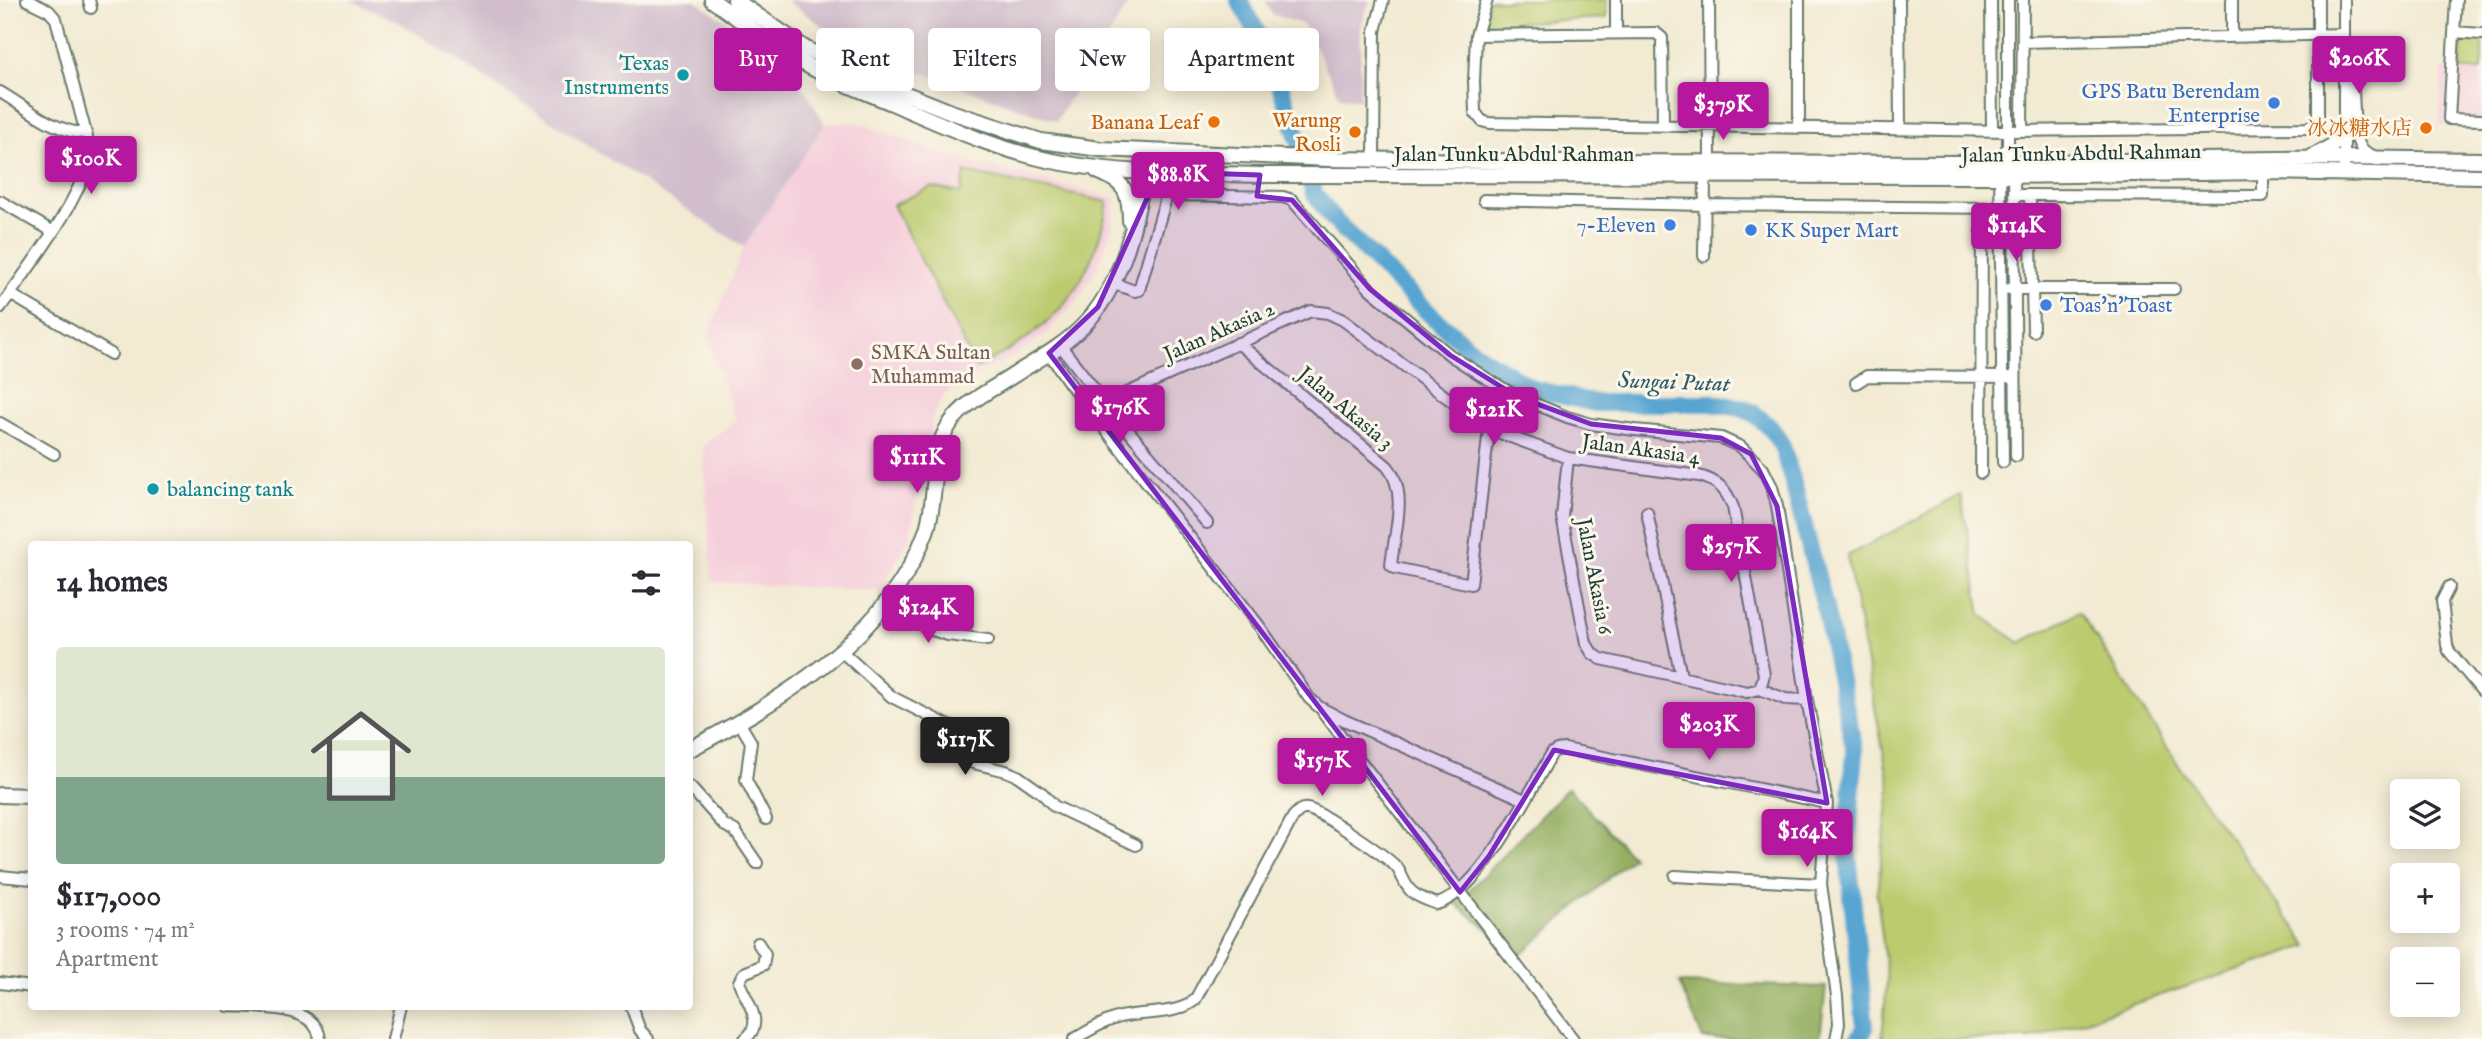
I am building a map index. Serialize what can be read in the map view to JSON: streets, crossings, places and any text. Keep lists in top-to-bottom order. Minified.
{"streets":{"main road":["Jalan Tunku Abdul Rahman"],"street":["Jalan Akasia 2","Jalan Akasia 3","Jalan Akasia 4","Jalan Akasia 6"]},"crossings":[["Jalan Akasia 2","Jalan Akasia 3"],["Jalan Akasia 2","Jalan Akasia 4"],["Jalan Akasia 3","Jalan Akasia 4"],["Jalan Akasia 4","Jalan Akasia 6"]],"water":["Sungai Putat"],"places":["Texas Instruments","GPS Batu Berendam Enterprise","Banana Leaf","冰冰糖水店","Warung Rosli","7-Eleven","KK Super Mart","Toas'n'Toast","SMKA Sultan Muhammad","balancing tank"],"page":{"chip":["Buy","Rent","Filters","New","Apartment"],"price":["$206K","$379K","$100K","$88.8K","$114K","$176K","$121K","$111K","$257K","$124K","$203K","$117K","$157K","$164K"],"heading":"14 homes","list":[{"name":"$117,000","note":"3 rooms · 74 m² · Apartment"}],"map_buttons":["+","−"]}}
